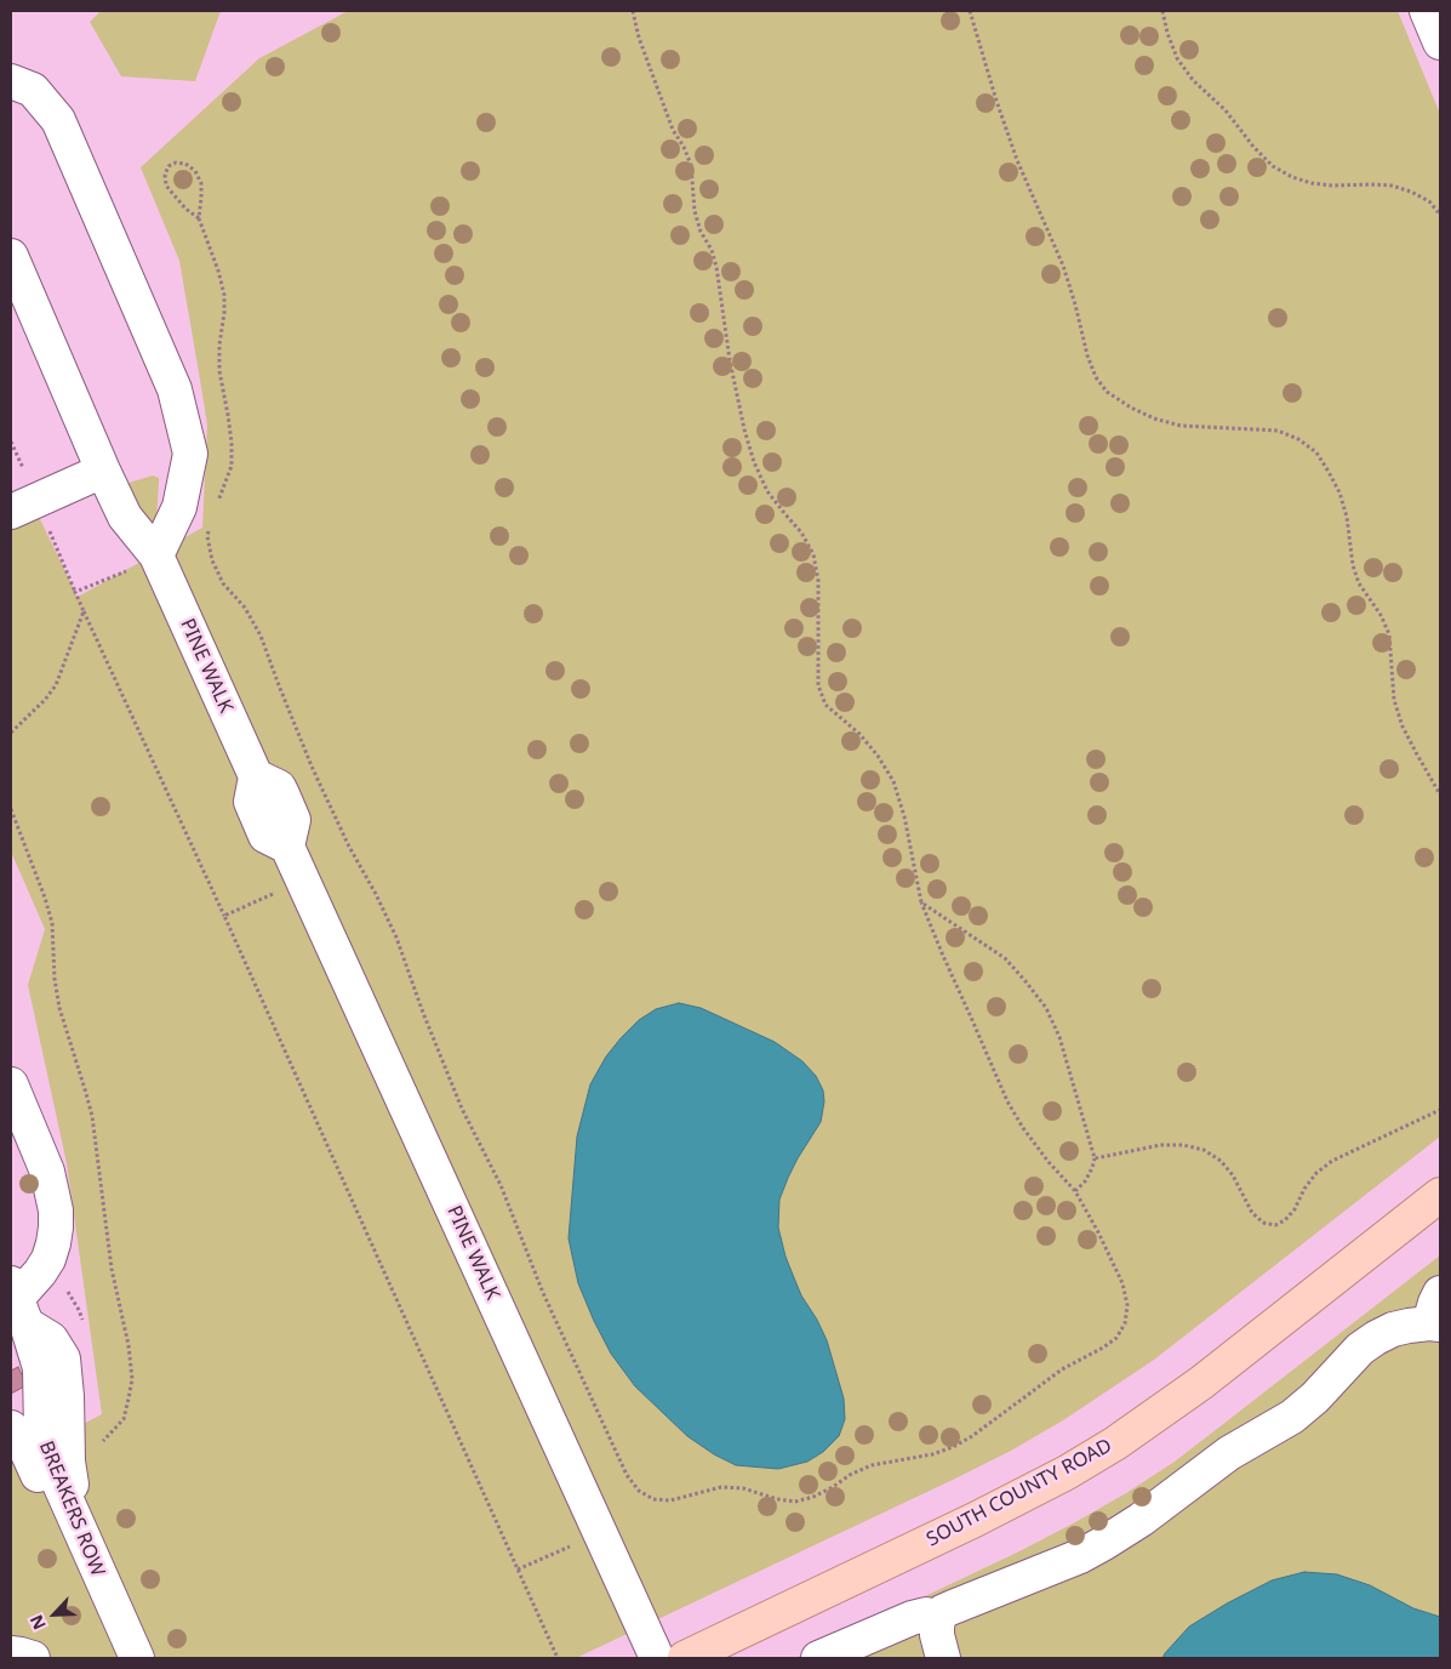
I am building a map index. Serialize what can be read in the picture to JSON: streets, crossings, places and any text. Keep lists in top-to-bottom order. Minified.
{"streets":{"main road":["SOUTH COUNTY ROAD"],"street":["PINE WALK","BREAKERS ROW"]},"north":"bottom left"}
